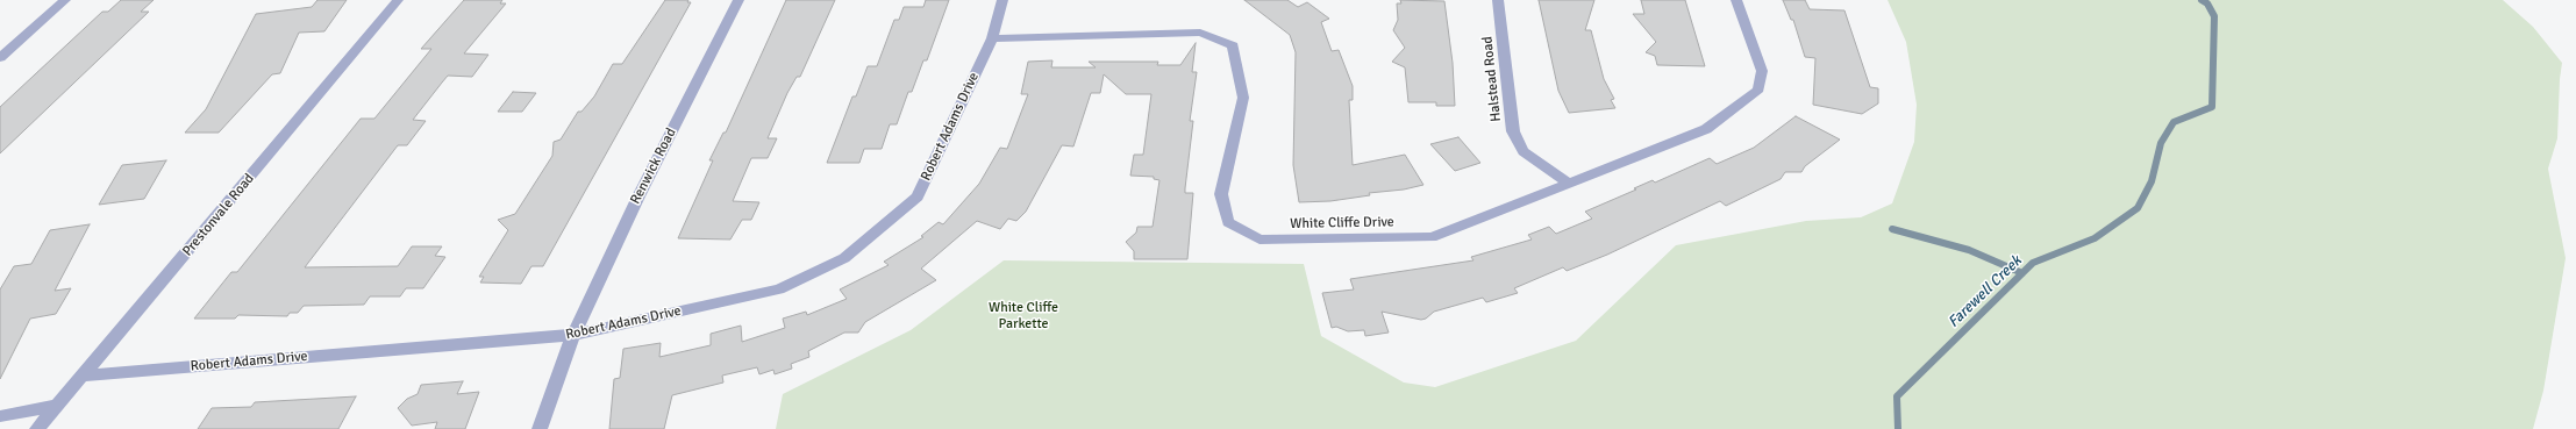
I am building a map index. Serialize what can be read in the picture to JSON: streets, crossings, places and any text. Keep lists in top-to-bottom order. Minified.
{"streets":{"street":["Halstead Road","Robert Adams Drive","Renwick Road","Prestonvale Road","White Cliffe Drive"]},"crossings":[["Halstead Road","White Cliffe Drive"],["Robert Adams Drive","Renwick Road"],["Robert Adams Drive","Prestonvale Road"],["Robert Adams Drive","White Cliffe Drive"]],"water":["Farewell Creek"],"parks":["White Cliffe Parkette"]}
